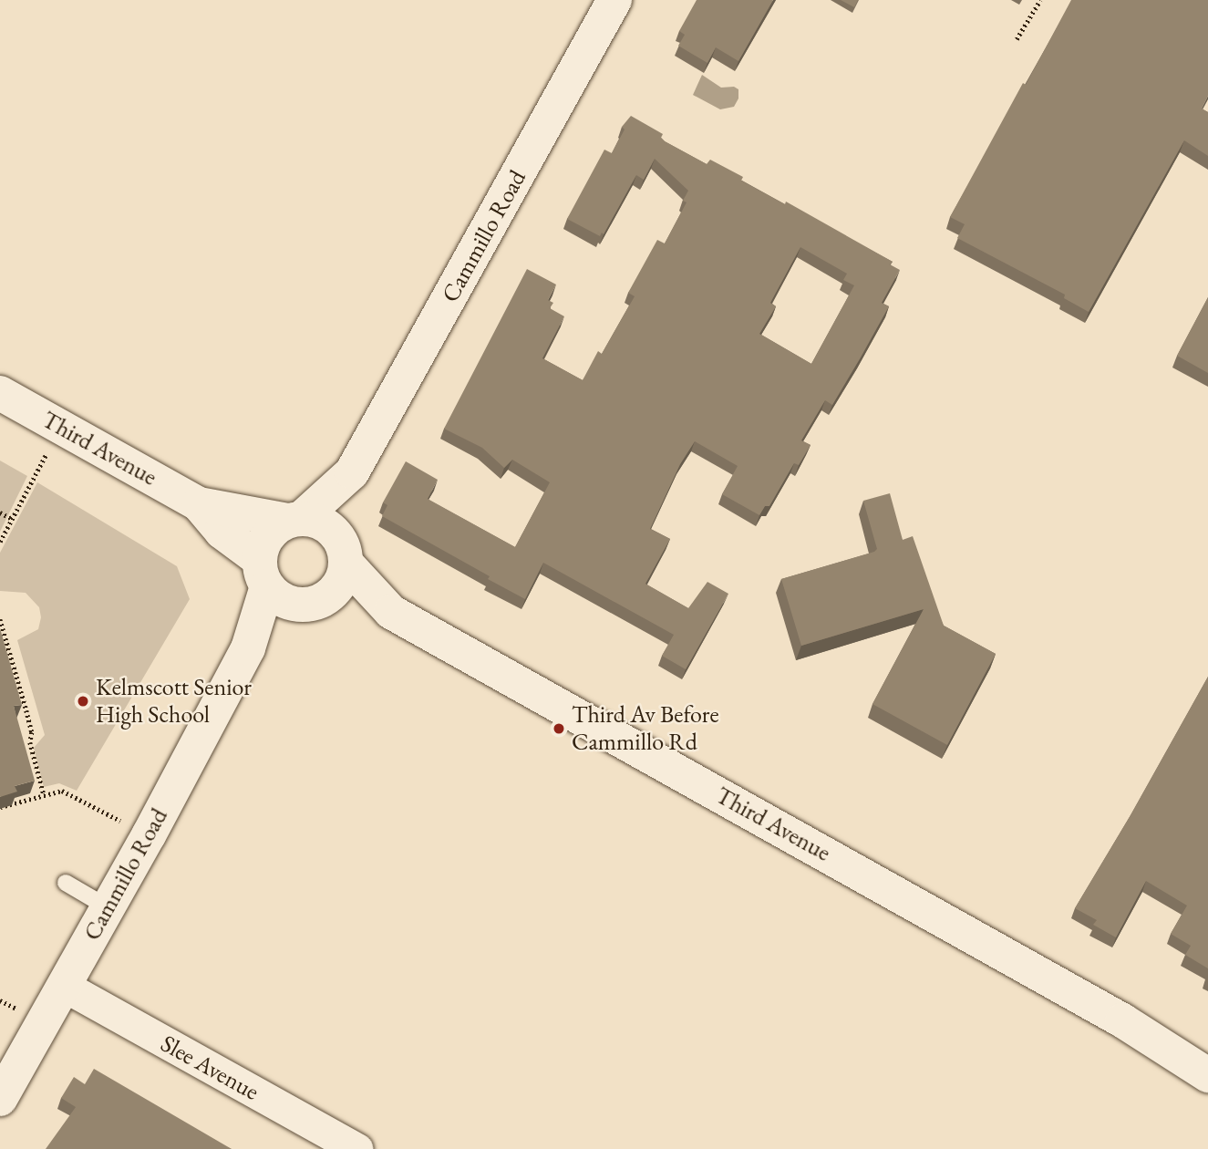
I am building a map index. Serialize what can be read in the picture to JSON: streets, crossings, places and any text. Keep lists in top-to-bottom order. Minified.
{"streets":{"main road":["Cammillo Road","Third Avenue"],"street":["Slee Avenue"]},"crossings":[["Cammillo Road","Third Avenue"],["Cammillo Road","Slee Avenue"]],"places":["Kelmscott Senior High School","Third Av Before Cammillo Rd"]}
